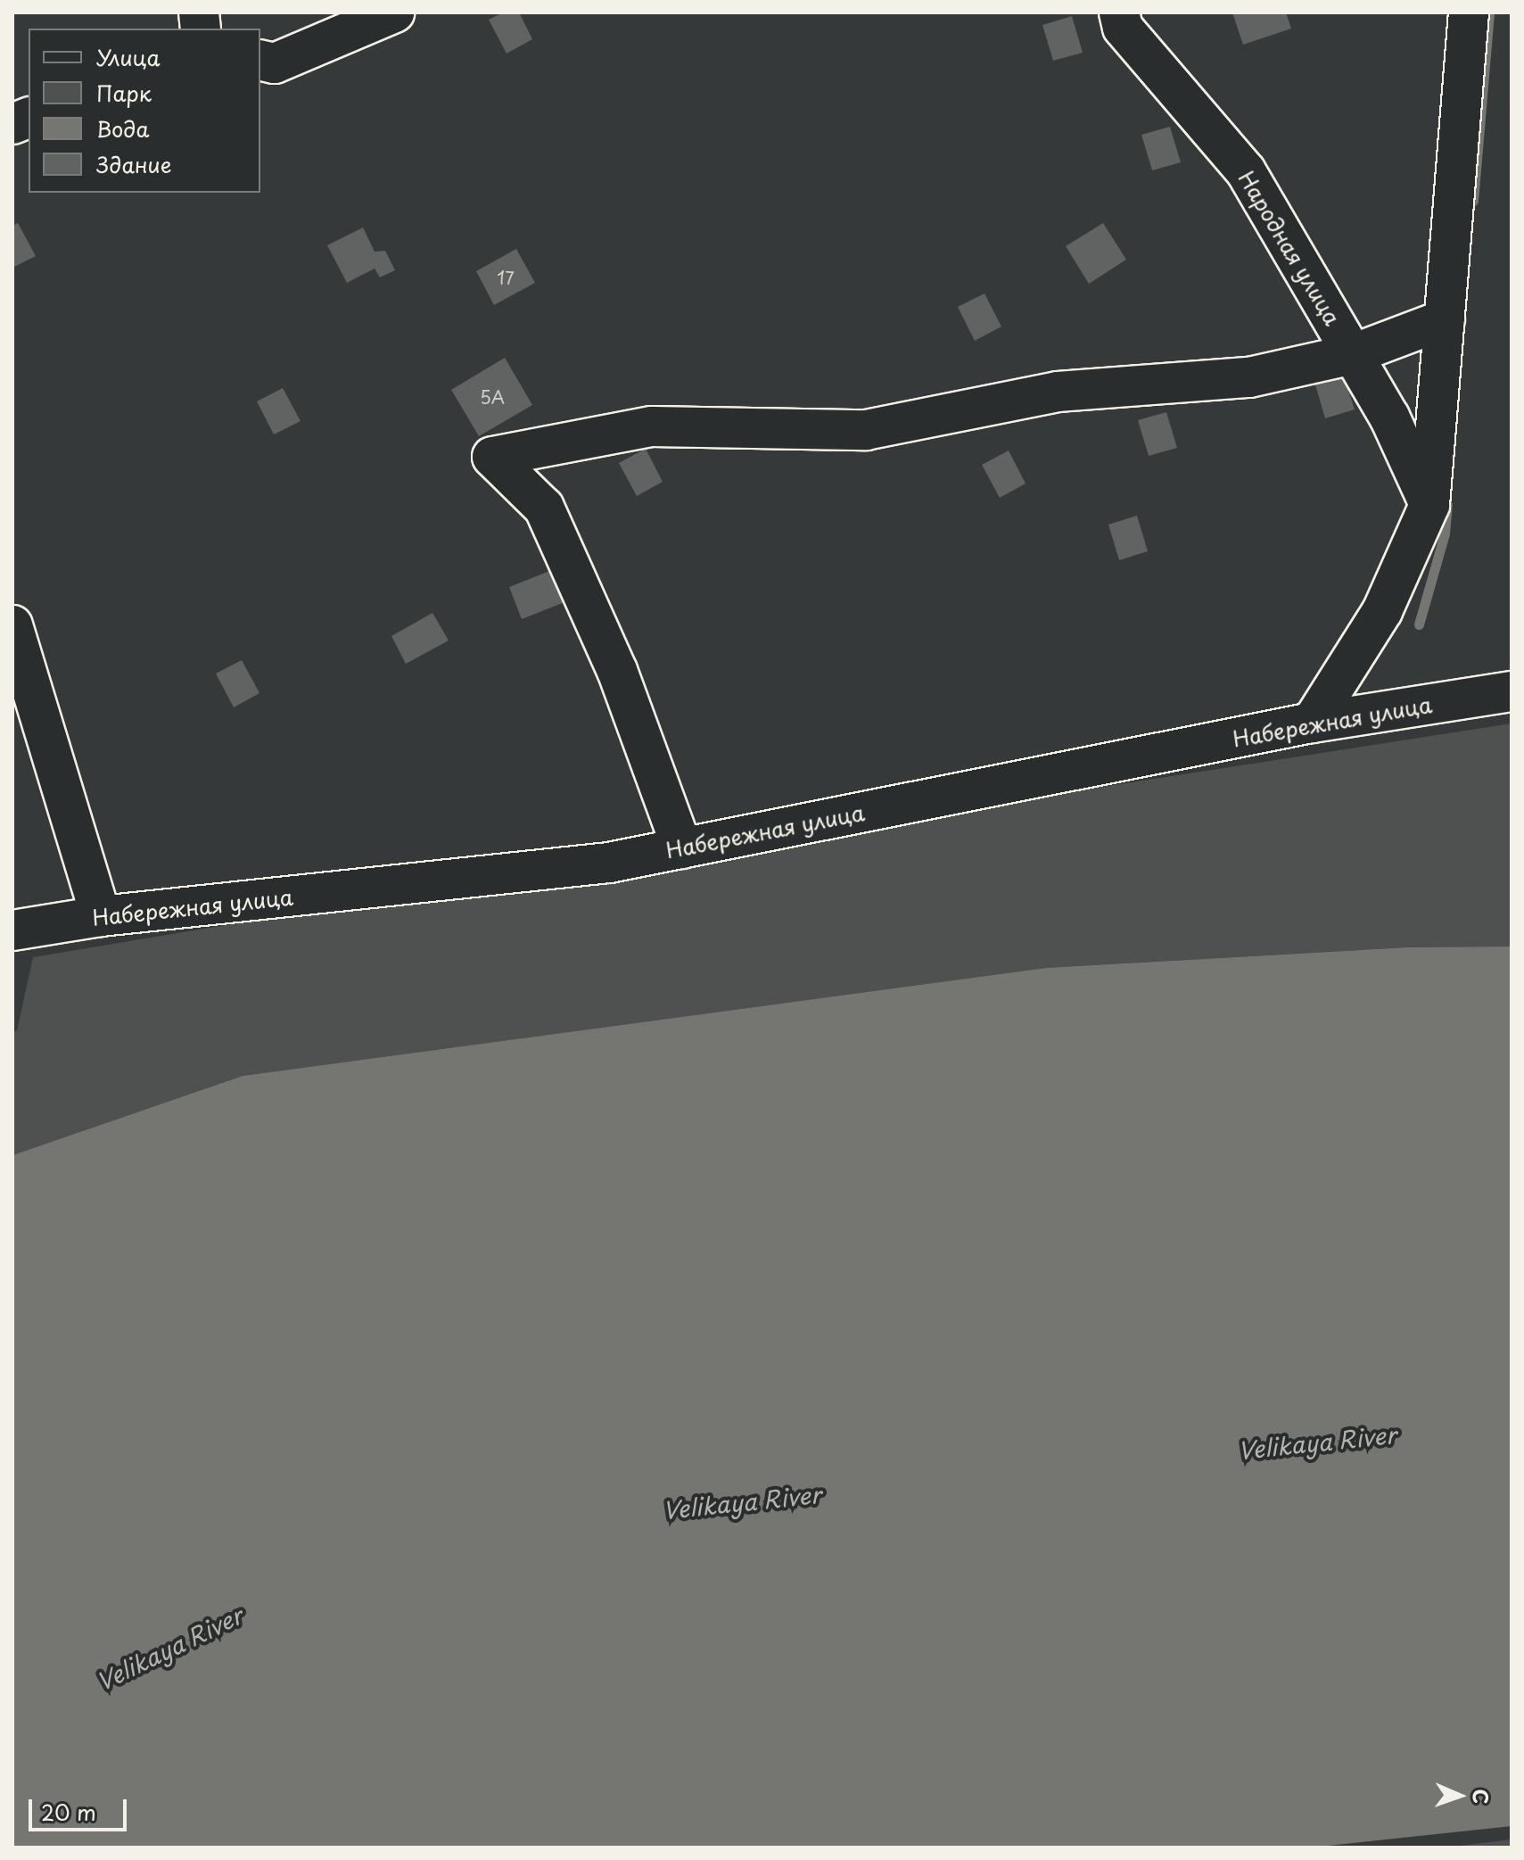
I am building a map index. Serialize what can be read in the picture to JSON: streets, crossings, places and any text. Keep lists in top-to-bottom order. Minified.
{"streets":{"street":["Народная улица","Набережная улица"]},"water":["Velikaya River"],"house_numbers":["17","5А"],"legend":["Улица","Парк","Вода","Здание"],"scale_bar":"20 m","north":"right"}
